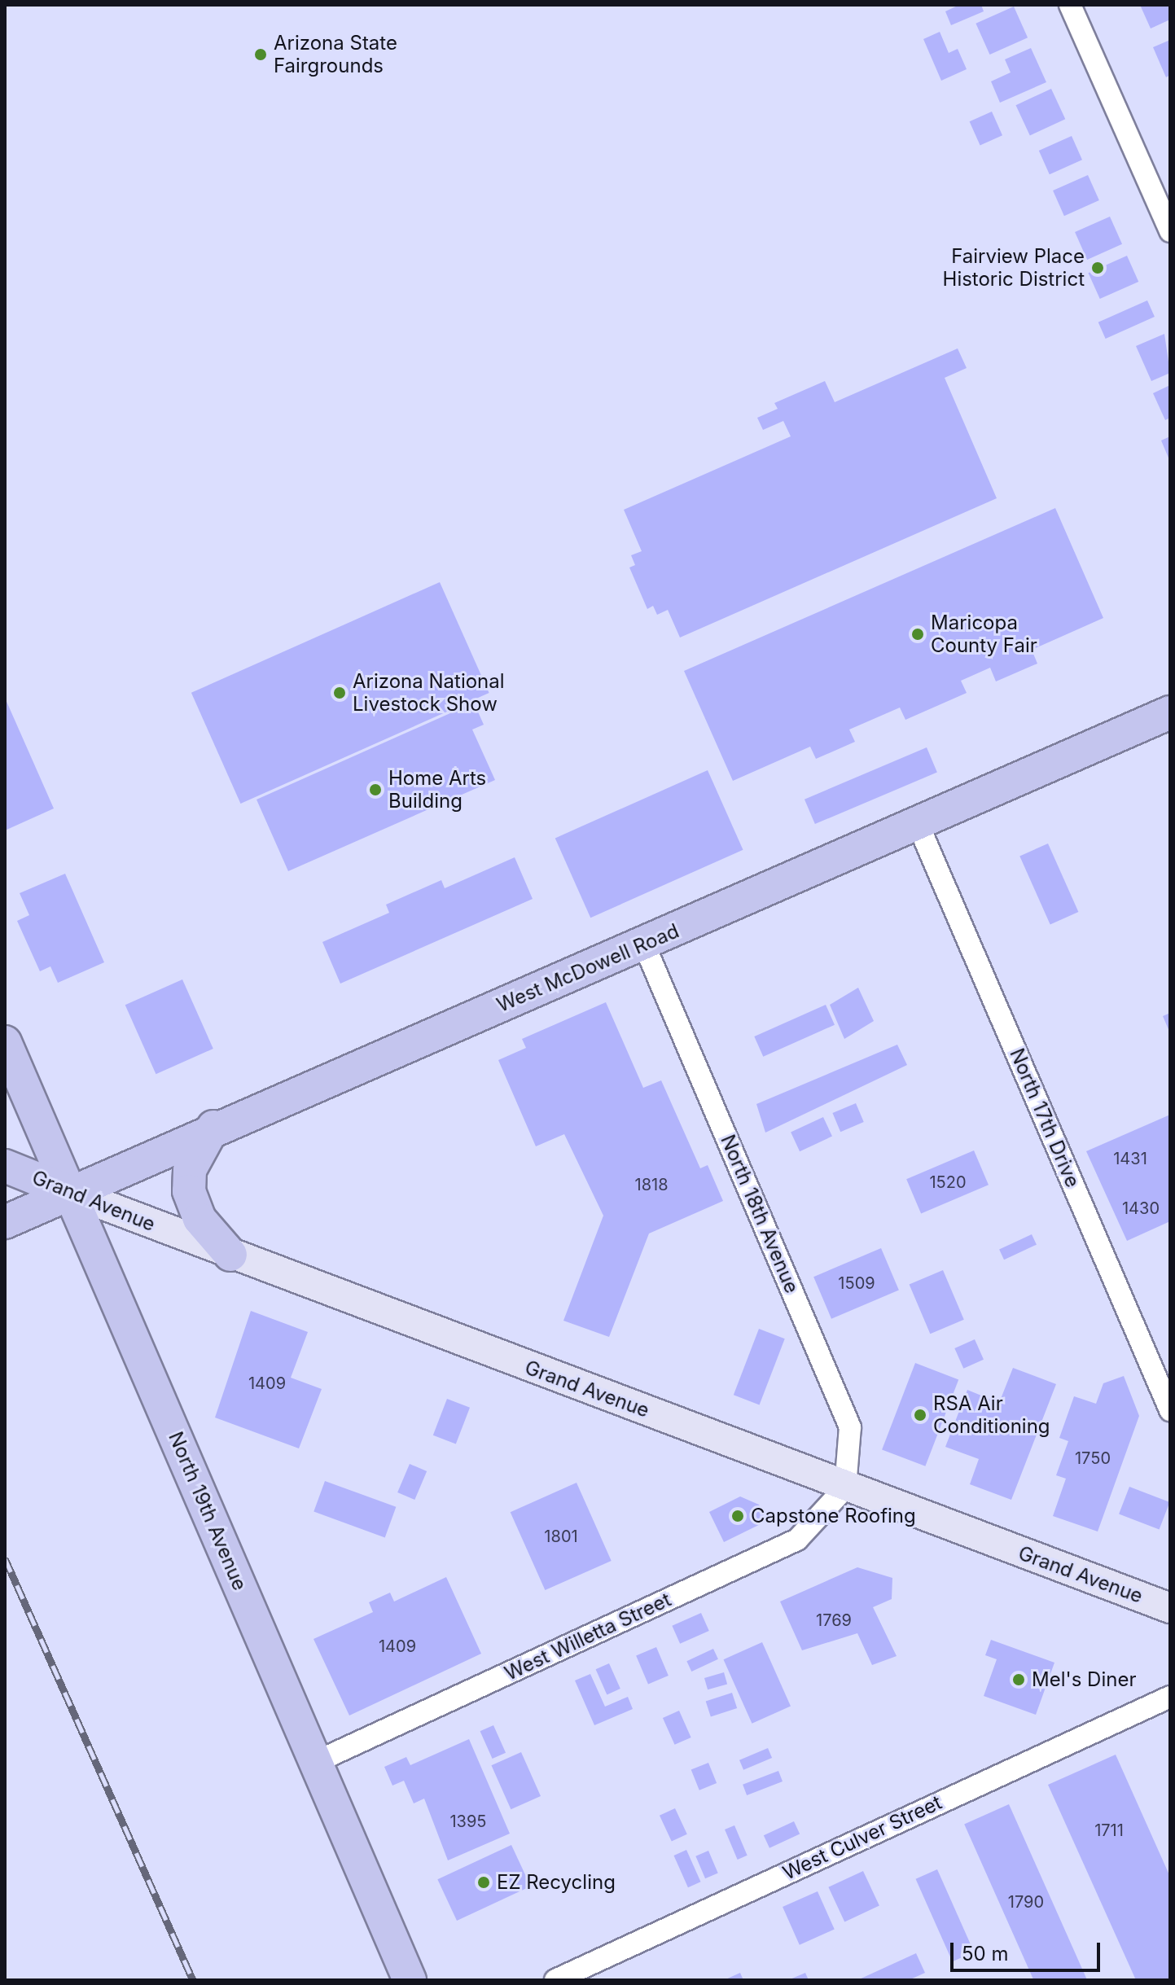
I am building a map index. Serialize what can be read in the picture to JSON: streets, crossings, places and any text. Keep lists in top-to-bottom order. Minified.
{"streets":{"main road":["West McDowell Road","Grand Avenue","North 19th Avenue"],"street":["North 17th Drive","North 18th Avenue","West Willetta Street","West Culver Street"]},"crossings":[["West McDowell Road","North 17th Drive"],["West McDowell Road","Grand Avenue"],["West McDowell Road","North 18th Avenue"],["West McDowell Road","North 19th Avenue"],["Grand Avenue","North 18th Avenue"],["Grand Avenue","North 19th Avenue"],["Grand Avenue","West Willetta Street"],["North 18th Avenue","West Willetta Street"],["North 19th Avenue","West Willetta Street"]],"places":["Arizona State Fairgrounds","Fairview Place Historic District","Maricopa County Fair","Arizona National Livestock Show","Home Arts Building","RSA Air Conditioning","Capstone Roofing","Mel's Diner","EZ Recycling"],"house_numbers":["1431","1520","1818","1430","1509","1409","1750","1801","1769","1409","1395","1711","1790"],"scale_bar":"50 m"}
